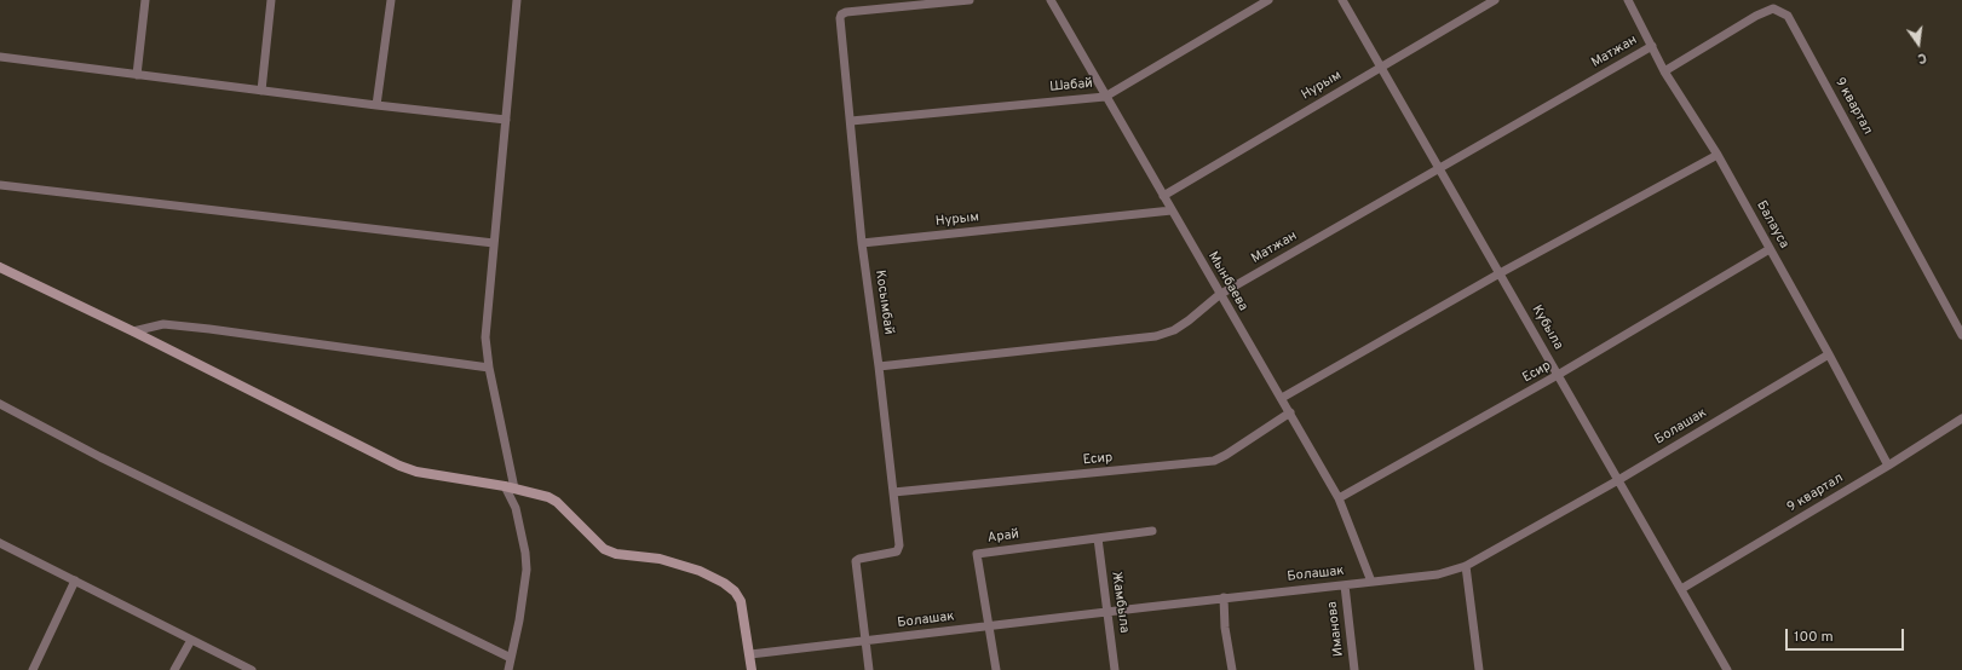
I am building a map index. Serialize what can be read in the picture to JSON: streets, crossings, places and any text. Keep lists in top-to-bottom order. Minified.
{"streets":{"street":["Матжан","Шабай","Нурым","9 квартал","Балауса","Мынбаева","Косымбай","Кубыла","Есир","Болашак","Арай","Жамбыла","Иманова"]},"crossings":[["Матжан","Балауса"],["Матжан","Мынбаева"],["Матжан","Косымбай"],["Матжан","Кубыла"],["Шабай","Мынбаева"],["Шабай","Косымбай"],["Нурым","Мынбаева"],["Нурым","Косымбай"],["Нурым","Кубыла"],["9 квартал","Балауса"],["9 квартал","Кубыла"],["Балауса","Есир"],["Балауса","Болашак"],["Мынбаева","Есир"],["Мынбаева","Болашак"],["Косымбай","Есир"],["Косымбай","Болашак"],["Кубыла","Есир"],["Кубыла","Болашак"],["Болашак","Арай"],["Болашак","Жамбыла"],["Болашак","Иманова"],["Арай","Жамбыла"]],"scale_bar":"100 m","north":"bottom"}
